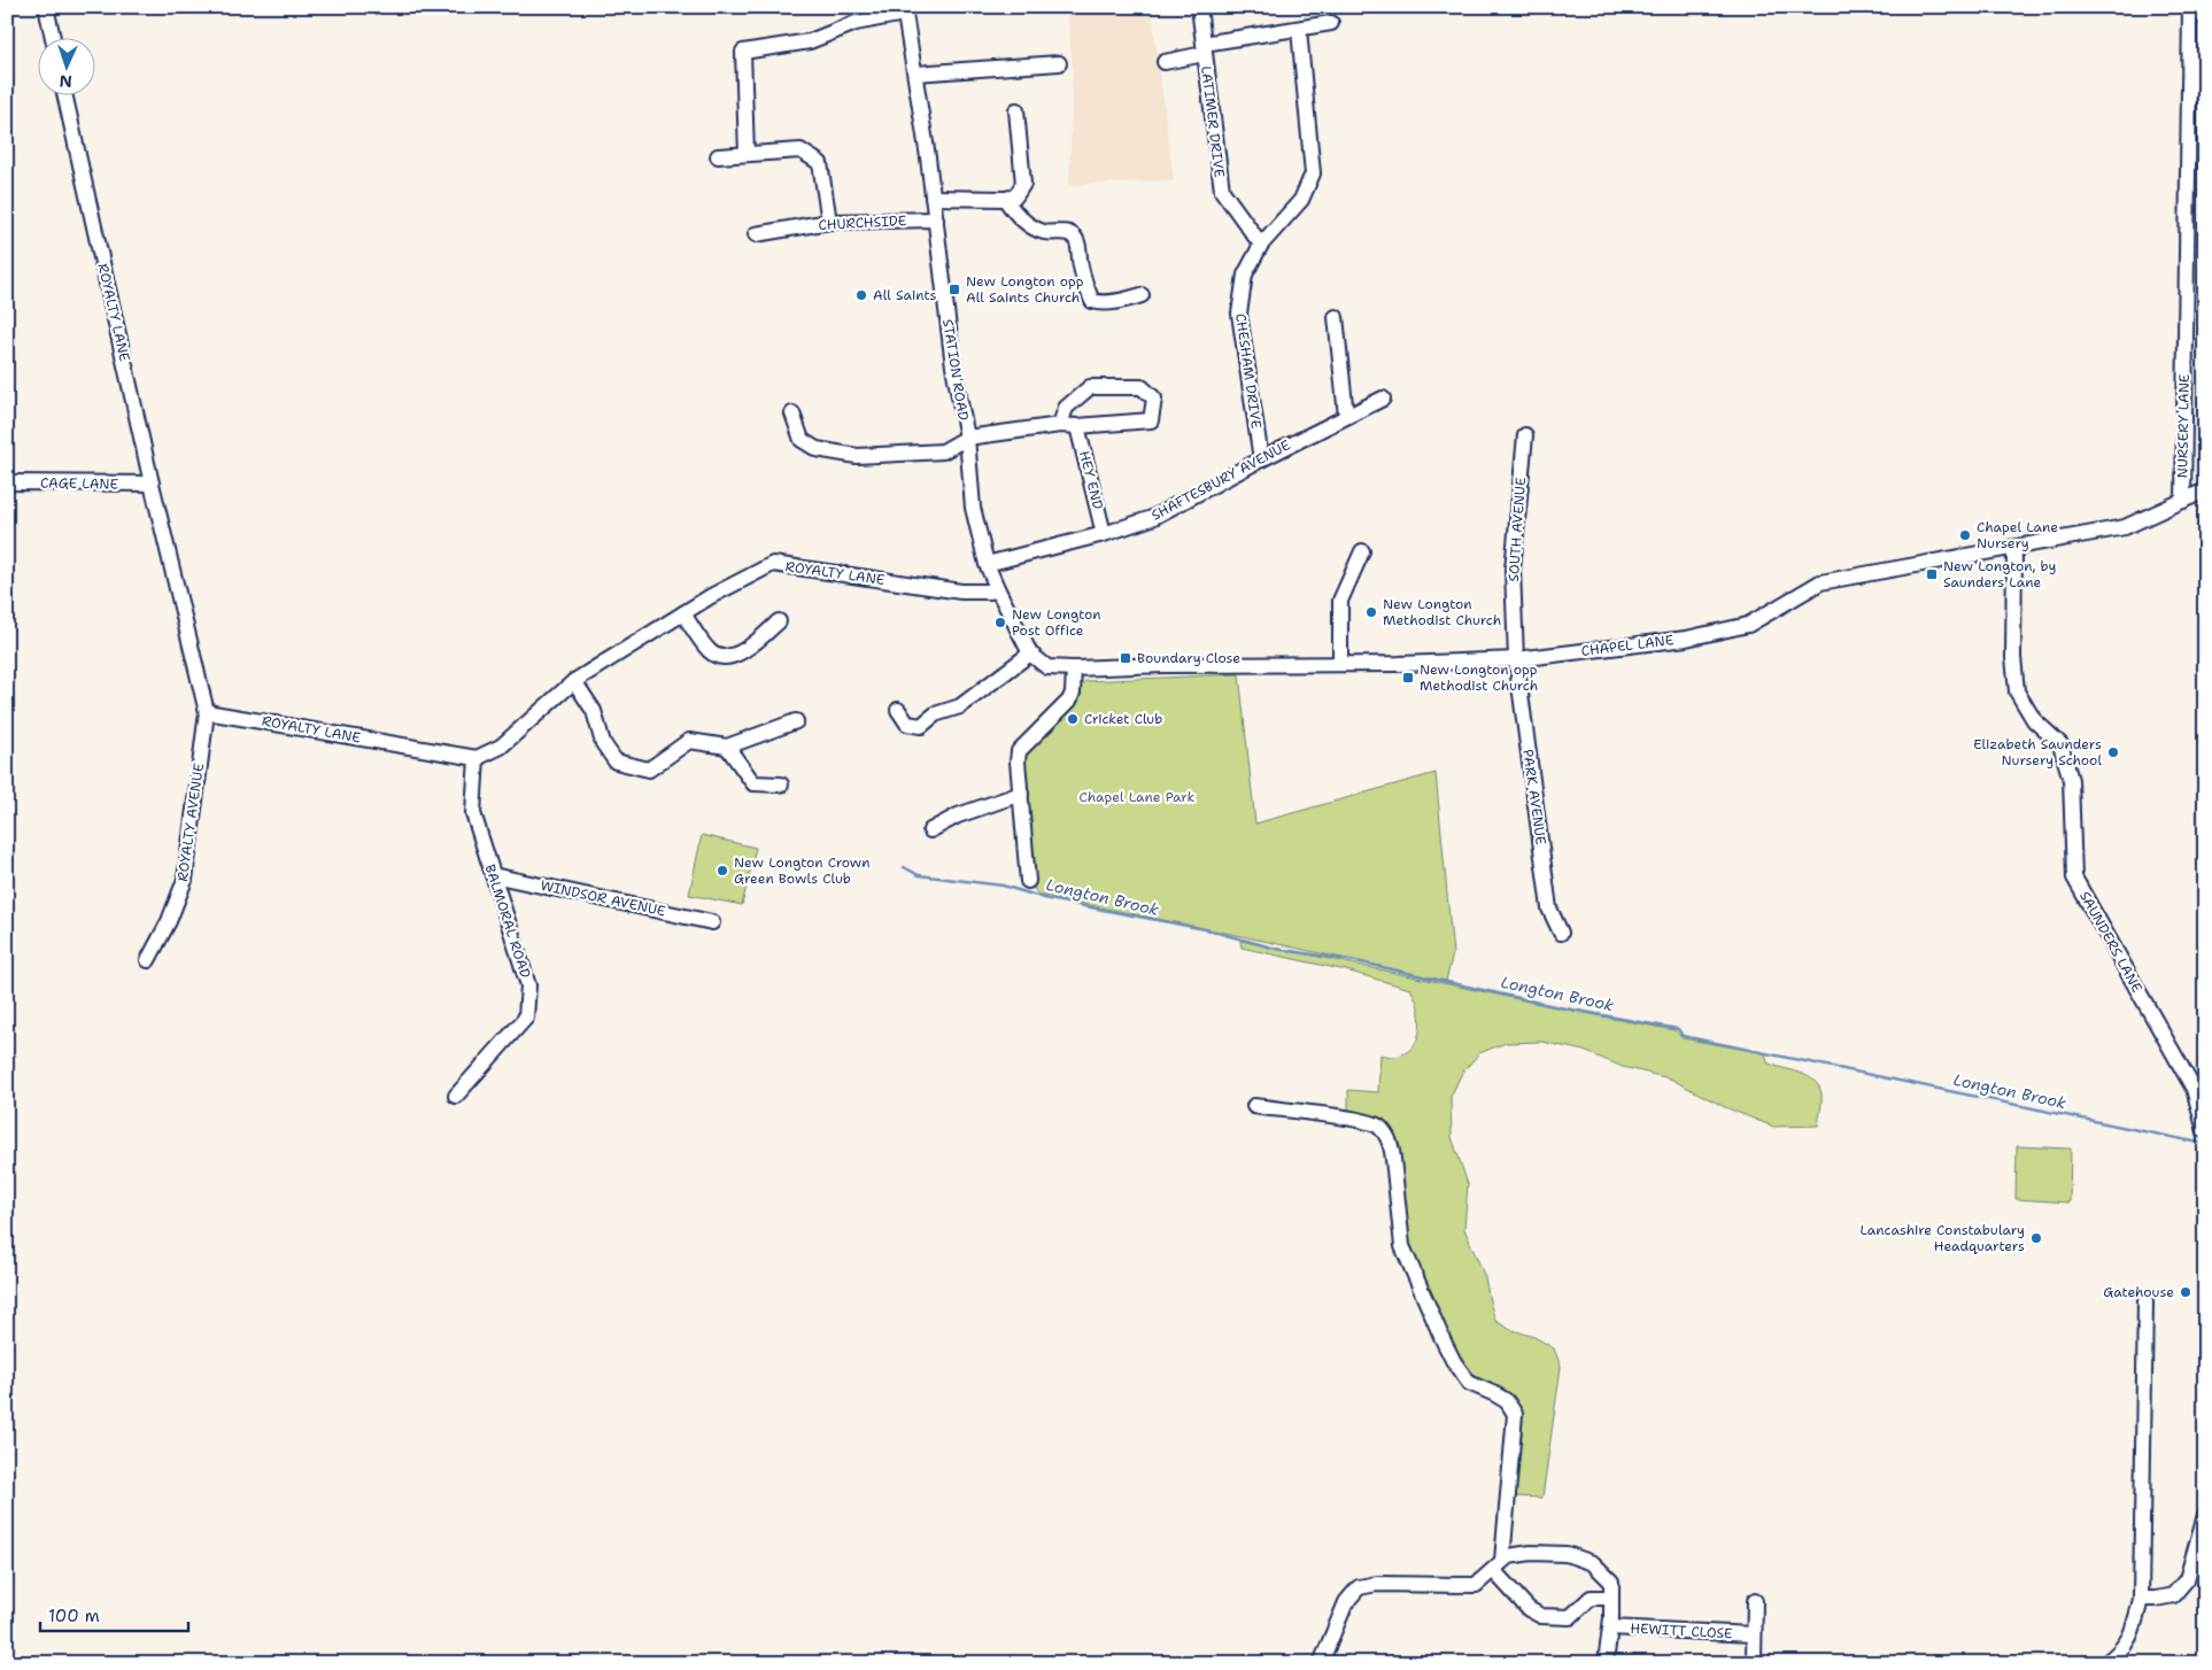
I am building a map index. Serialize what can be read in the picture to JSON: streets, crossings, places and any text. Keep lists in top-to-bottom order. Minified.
{"streets":{"street":["LATIMER DRIVE","CHURCHSIDE","ROYALTY LANE","STATION ROAD","CHESHAM DRIVE","NURSERY LANE","HEY END","SHAFTESBURY AVENUE","CAGE LANE","SOUTH AVENUE","CHAPEL LANE","PARK AVENUE","ROYALTY AVENUE","WINDSOR AVENUE","BALMORAL ROAD","SAUNDERS LANE","HEWITT CLOSE"]},"crossings":[["LATIMER DRIVE","CHESHAM DRIVE"],["CHURCHSIDE","STATION ROAD"],["ROYALTY LANE","STATION ROAD"],["ROYALTY LANE","CAGE LANE"],["ROYALTY LANE","ROYALTY AVENUE"],["ROYALTY LANE","BALMORAL ROAD"],["STATION ROAD","SHAFTESBURY AVENUE"],["STATION ROAD","CHAPEL LANE"],["CHESHAM DRIVE","SHAFTESBURY AVENUE"],["NURSERY LANE","CHAPEL LANE"],["HEY END","SHAFTESBURY AVENUE"],["SOUTH AVENUE","CHAPEL LANE"],["SOUTH AVENUE","PARK AVENUE"],["CHAPEL LANE","PARK AVENUE"],["CHAPEL LANE","SAUNDERS LANE"],["WINDSOR AVENUE","BALMORAL ROAD"]],"water":["Longton Brook"],"parks":["Chapel Lane Park"],"places":{"transit":["New Longton opp All Saints Church","New Longton, by Saunders Lane","Boundary Close","New Longton opp Methodist Church"],"other":["All Saints","Chapel Lane Nursery","New Longton Methodist Church","New Longton Post Office","Cricket Club","Elizabeth Saunders Nursery School","New Longton Crown Green Bowls Club","Lancashire Constabulary Headquarters","Gatehouse"]},"scale_bar":"100 m","north":"bottom"}
